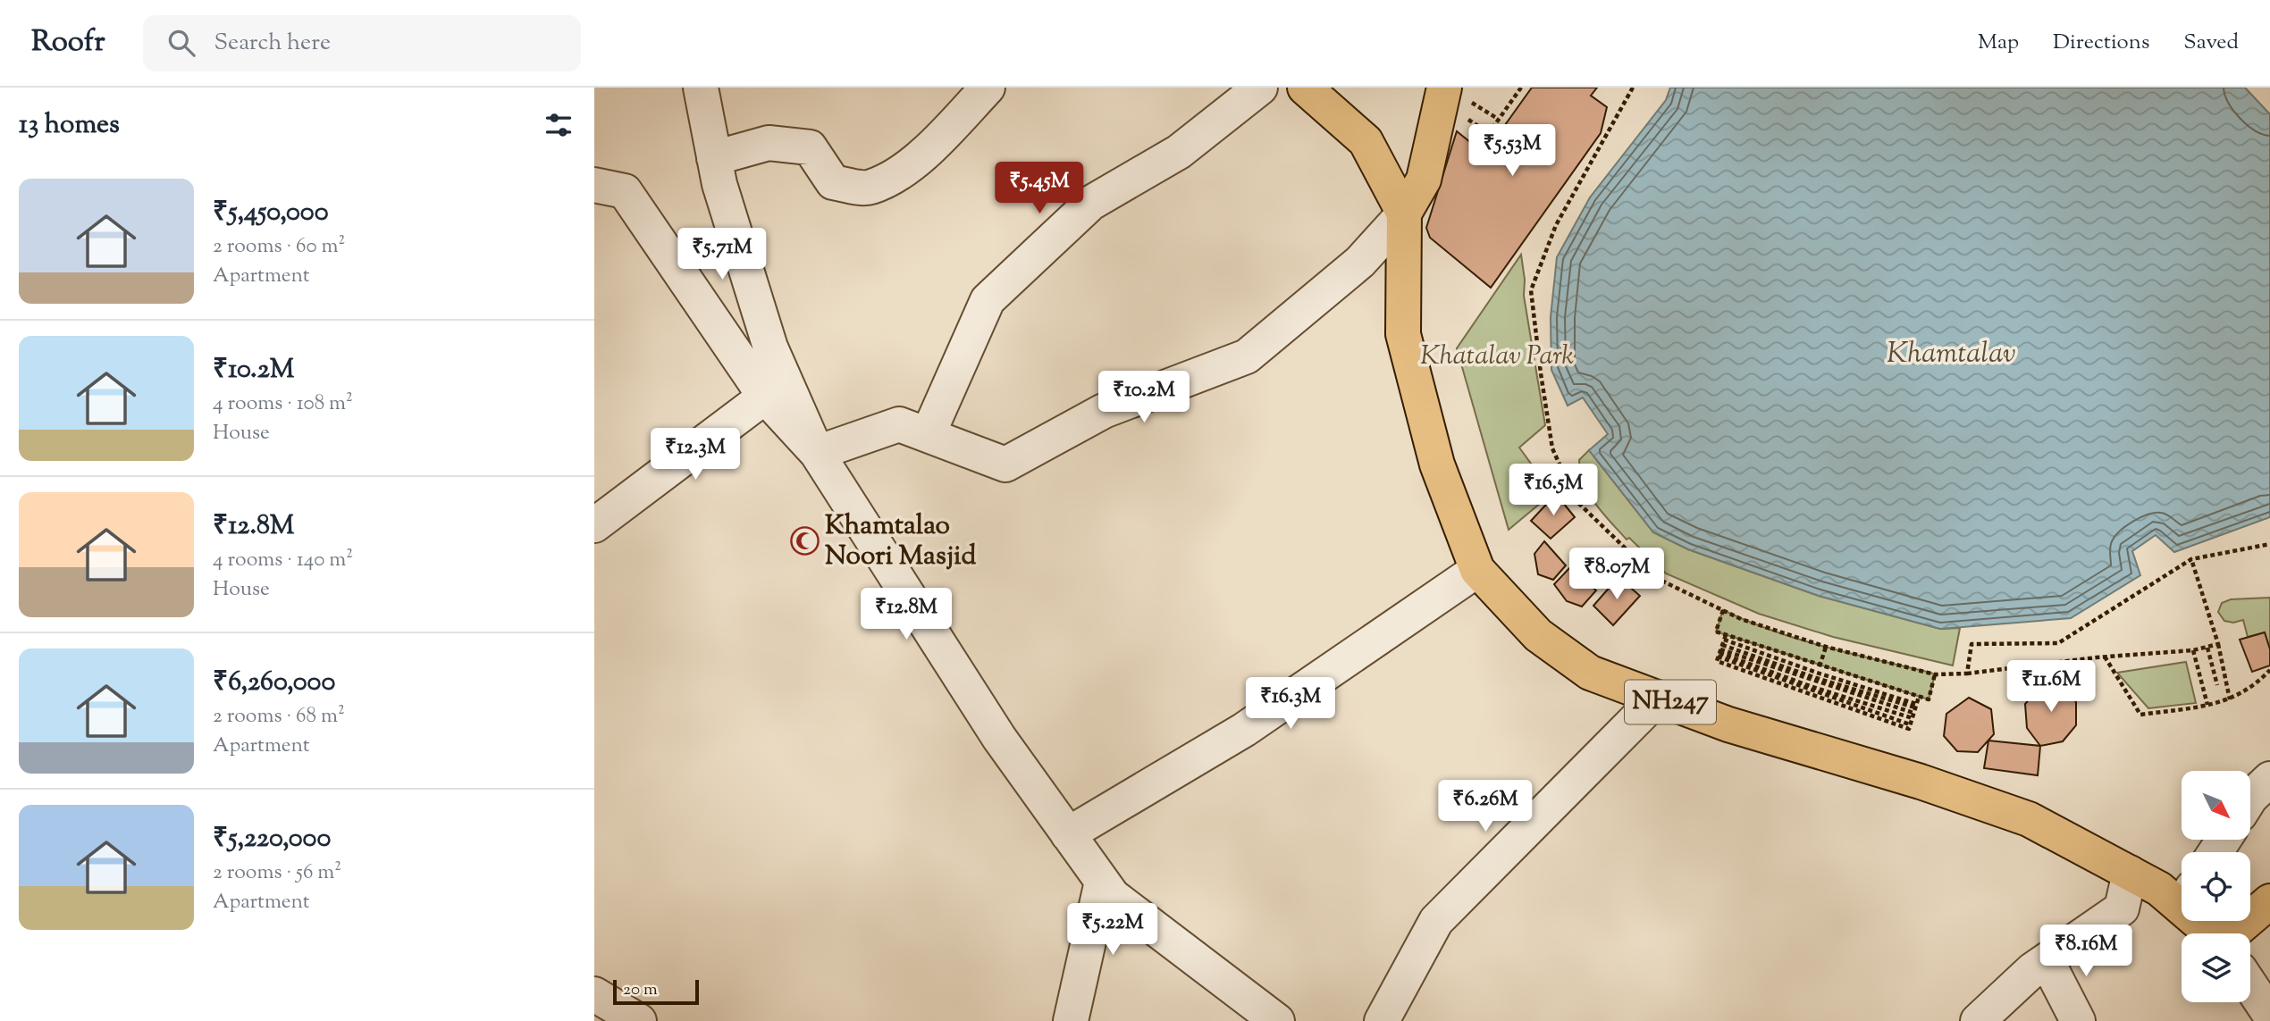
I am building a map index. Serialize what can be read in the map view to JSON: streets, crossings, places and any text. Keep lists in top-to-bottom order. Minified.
{"streets":{"main road":["NH247"]},"water":["Khamtalav"],"parks":["Khatalav Park"],"places":{"mosque":["Khamtalao Noori Masjid"]},"scale_bar":"20 m","north":"bottom right","page":{"header":"Roofr","search":"Search here","nav":["Map","Directions","Saved"],"heading":"13 homes","price":["₹5.53M","₹5.45M","₹5.71M","₹10.2M","₹12.3M","₹16.5M","₹8.07M","₹12.8M","₹11.6M","₹16.3M","₹6.26M","₹5.22M","₹8.16M"],"list":[{"name":"₹5,450,000","note":"2 rooms · 60 m² · Apartment"},{"name":"₹10.2M","note":"4 rooms · 108 m² · House"},{"name":"₹12.8M","note":"4 rooms · 140 m² · House"},{"name":"₹6,260,000","note":"2 rooms · 68 m² · Apartment"},{"name":"₹5,220,000","note":"2 rooms · 56 m² · Apartment"}],"scale":"20 m"}}
